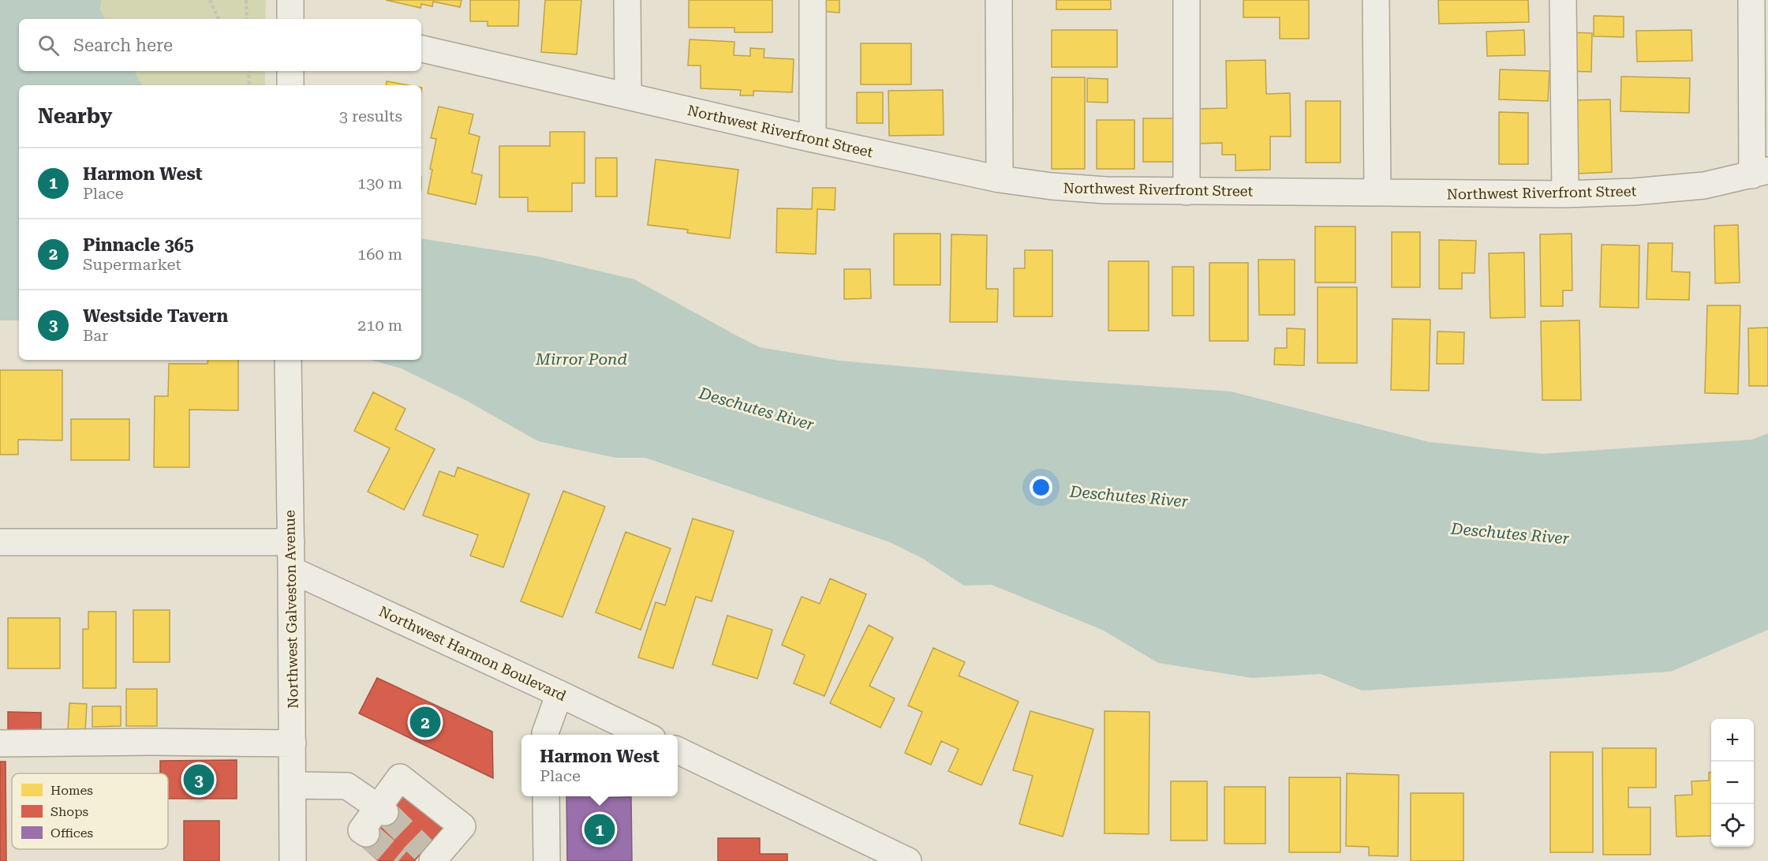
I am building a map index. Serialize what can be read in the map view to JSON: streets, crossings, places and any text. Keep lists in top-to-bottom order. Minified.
{"streets":{"street":["Northwest Riverfront Street","Northwest Galveston Avenue","Northwest Harmon Boulevard"]},"crossings":[["Northwest Galveston Avenue","Northwest Harmon Boulevard"]],"water":["Mirror Pond","Deschutes River"],"legend":["Homes","Shops","Offices"],"page":{"search":"Search here","heading":["Nearby","3 results"],"list":[{"mark":"1","name":"Harmon West","note":"Place","value":"130 m"},{"mark":"2","name":"Pinnacle 365","note":"Supermarket","value":"160 m"},{"mark":"3","name":"Westside Tavern","note":"Bar","value":"210 m"}],"pins":["2","3","1"],"map_buttons":["+","−"],"popup":["Harmon West","Place"]}}
